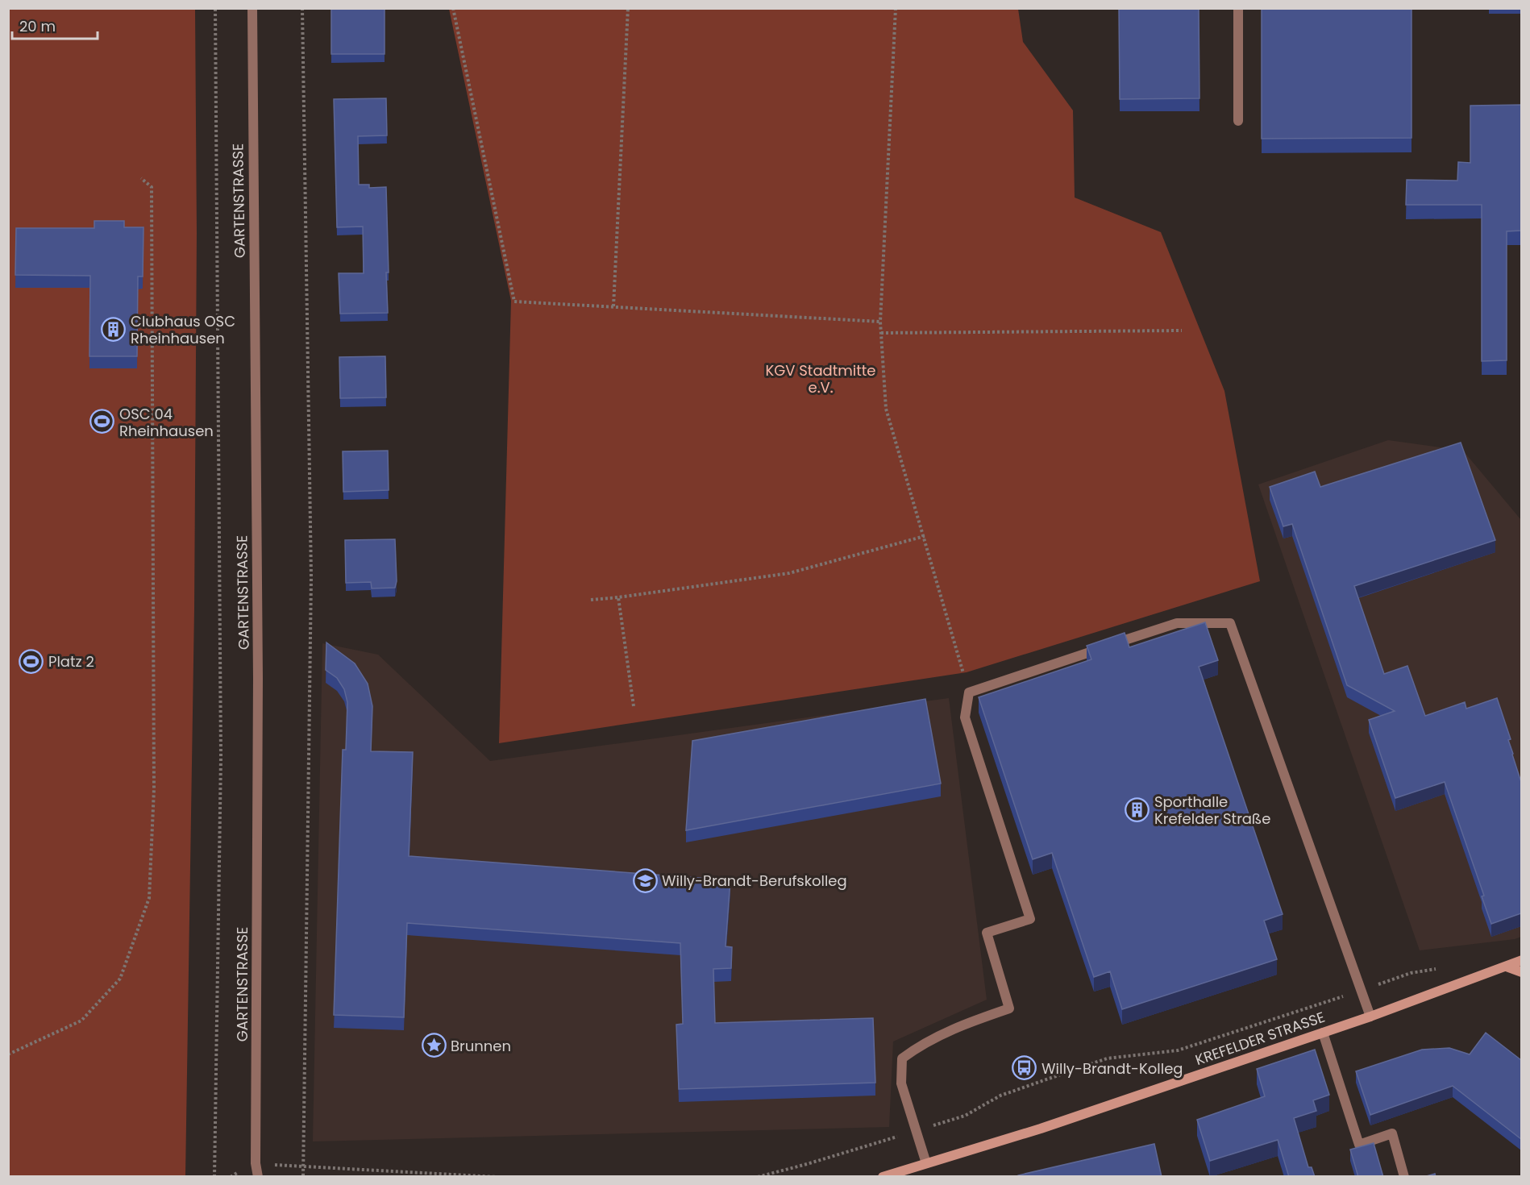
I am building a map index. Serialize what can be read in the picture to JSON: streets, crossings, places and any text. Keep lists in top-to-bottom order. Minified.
{"streets":{"street":["GARTENSTRASSE","KREFELDER STRASSE"]},"parks":["KGV Stadtmitte e.V."],"places":{"building":["Clubhaus OSC Rheinhausen","Sporthalle Krefelder Straße"],"sports":["OSC 04 Rheinhausen","Platz 2"],"school or university":["Willy-Brandt-Berufskolleg"],"place":["Brunnen"],"bus stop":["Willy-Brandt-Kolleg"]},"scale_bar":"20 m"}
